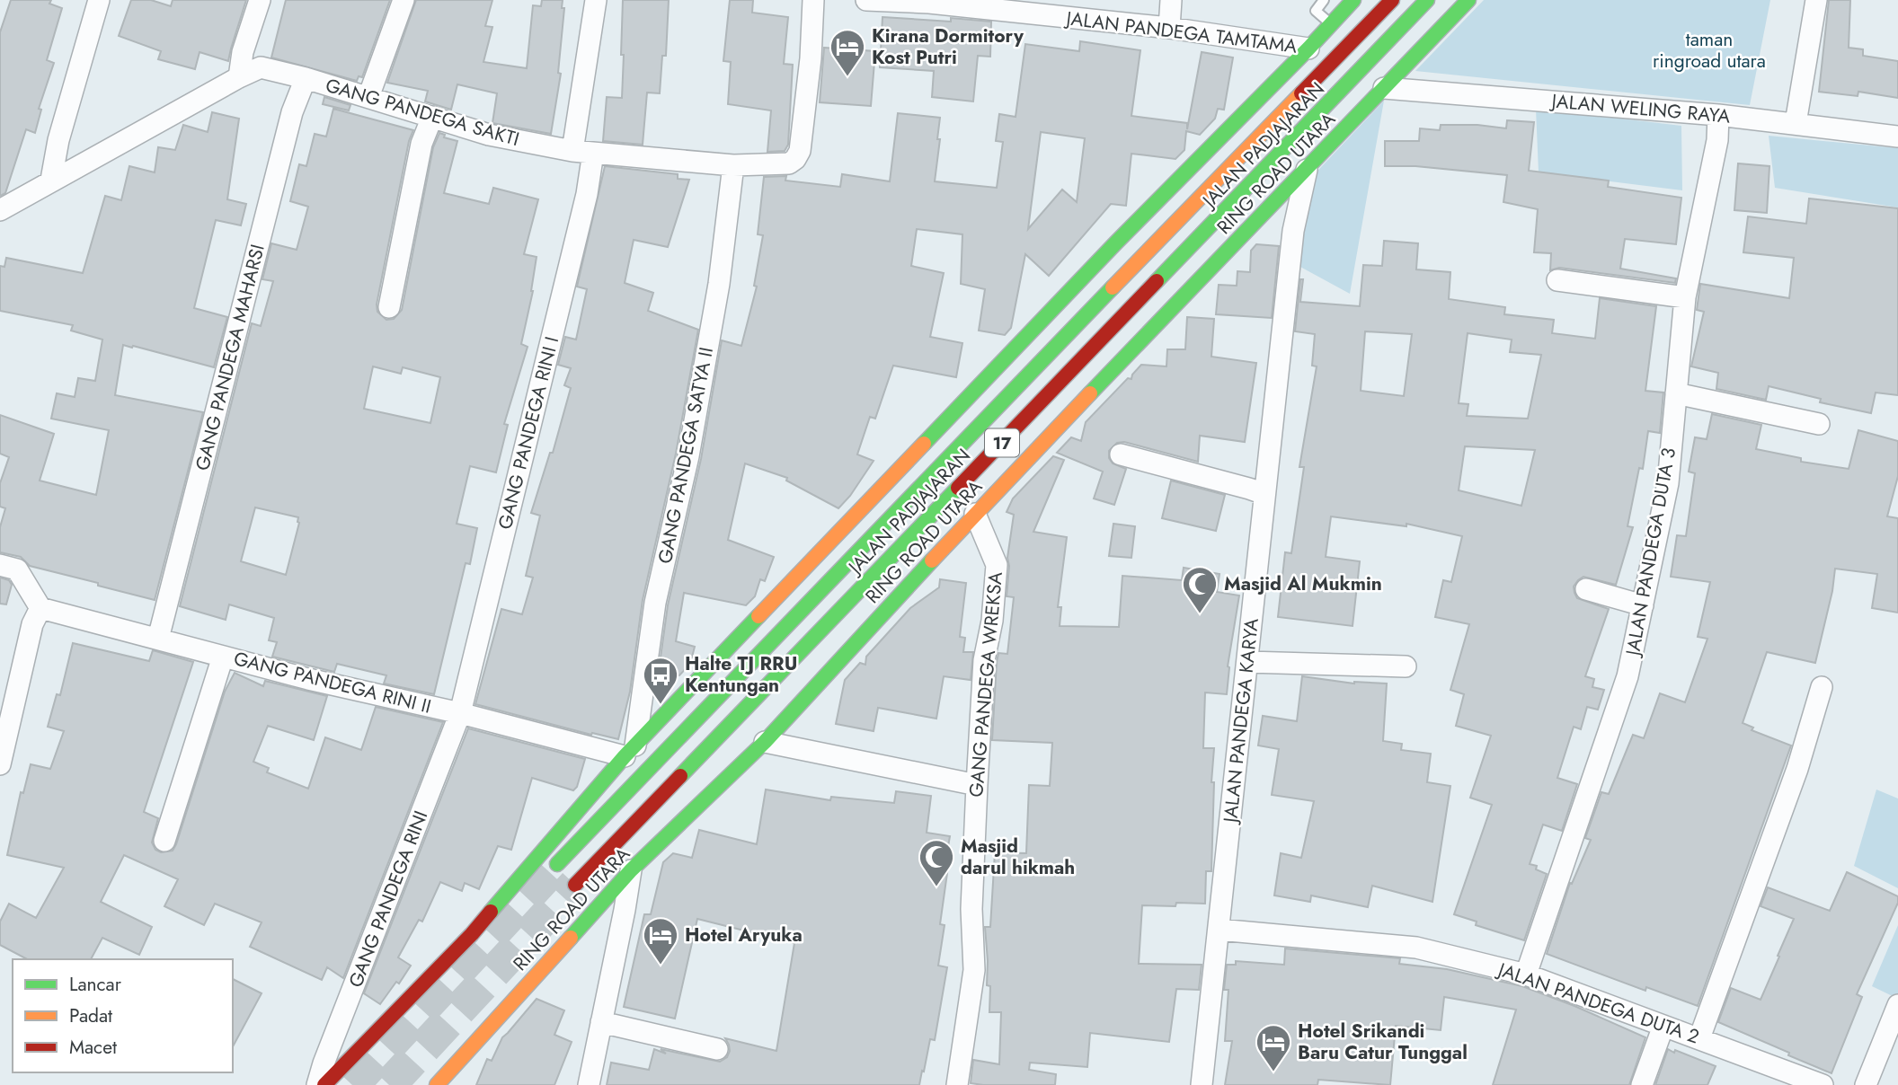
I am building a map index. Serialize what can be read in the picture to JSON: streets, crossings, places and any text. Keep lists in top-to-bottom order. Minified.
{"streets":{"main road":["JALAN PADJAJARAN","RING ROAD UTARA","17"],"street":["JALAN PANDEGA TAMTAMA","JALAN WELING RAYA","GANG PANDEGA SAKTI","GANG PANDEGA MAHARSI","GANG PANDEGA RINI I","GANG PANDEGA SATYA II","JALAN PANDEGA DUTA 3","GANG PANDEGA RINI II","GANG PANDEGA WREKSA","JALAN PANDEGA KARYA","GANG PANDEGA RINI","JALAN PANDEGA DUTA 2"]},"crossings":[["JALAN WELING RAYA","RING ROAD UTARA"],["JALAN WELING RAYA","JALAN PANDEGA DUTA 3"],["GANG PANDEGA SAKTI","GANG PANDEGA MAHARSI"],["GANG PANDEGA SAKTI","GANG PANDEGA RINI I"],["GANG PANDEGA SAKTI","GANG PANDEGA SATYA II"],["RING ROAD UTARA","GANG PANDEGA WREKSA"],["RING ROAD UTARA","JALAN PANDEGA KARYA"],["GANG PANDEGA MAHARSI","GANG PANDEGA RINI II"],["GANG PANDEGA RINI I","GANG PANDEGA RINI II"],["GANG PANDEGA RINI I","GANG PANDEGA RINI"],["GANG PANDEGA SATYA II","GANG PANDEGA RINI II"],["JALAN PANDEGA DUTA 3","JALAN PANDEGA DUTA 2"],["GANG PANDEGA RINI II","GANG PANDEGA RINI"],["JALAN PANDEGA KARYA","JALAN PANDEGA DUTA 2"]],"parks":["taman ringroad utara"],"places":{"hotel":["Kirana Dormitory Kost Putri","Hotel Aryuka","Hotel Srikandi Baru Catur Tunggal"],"mosque":["Masjid Al Mukmin","Masjid darul hikmah"],"bus stop":["Halte TJ RRU Kentungan"]},"legend":["Lancar","Padat","Macet"]}
